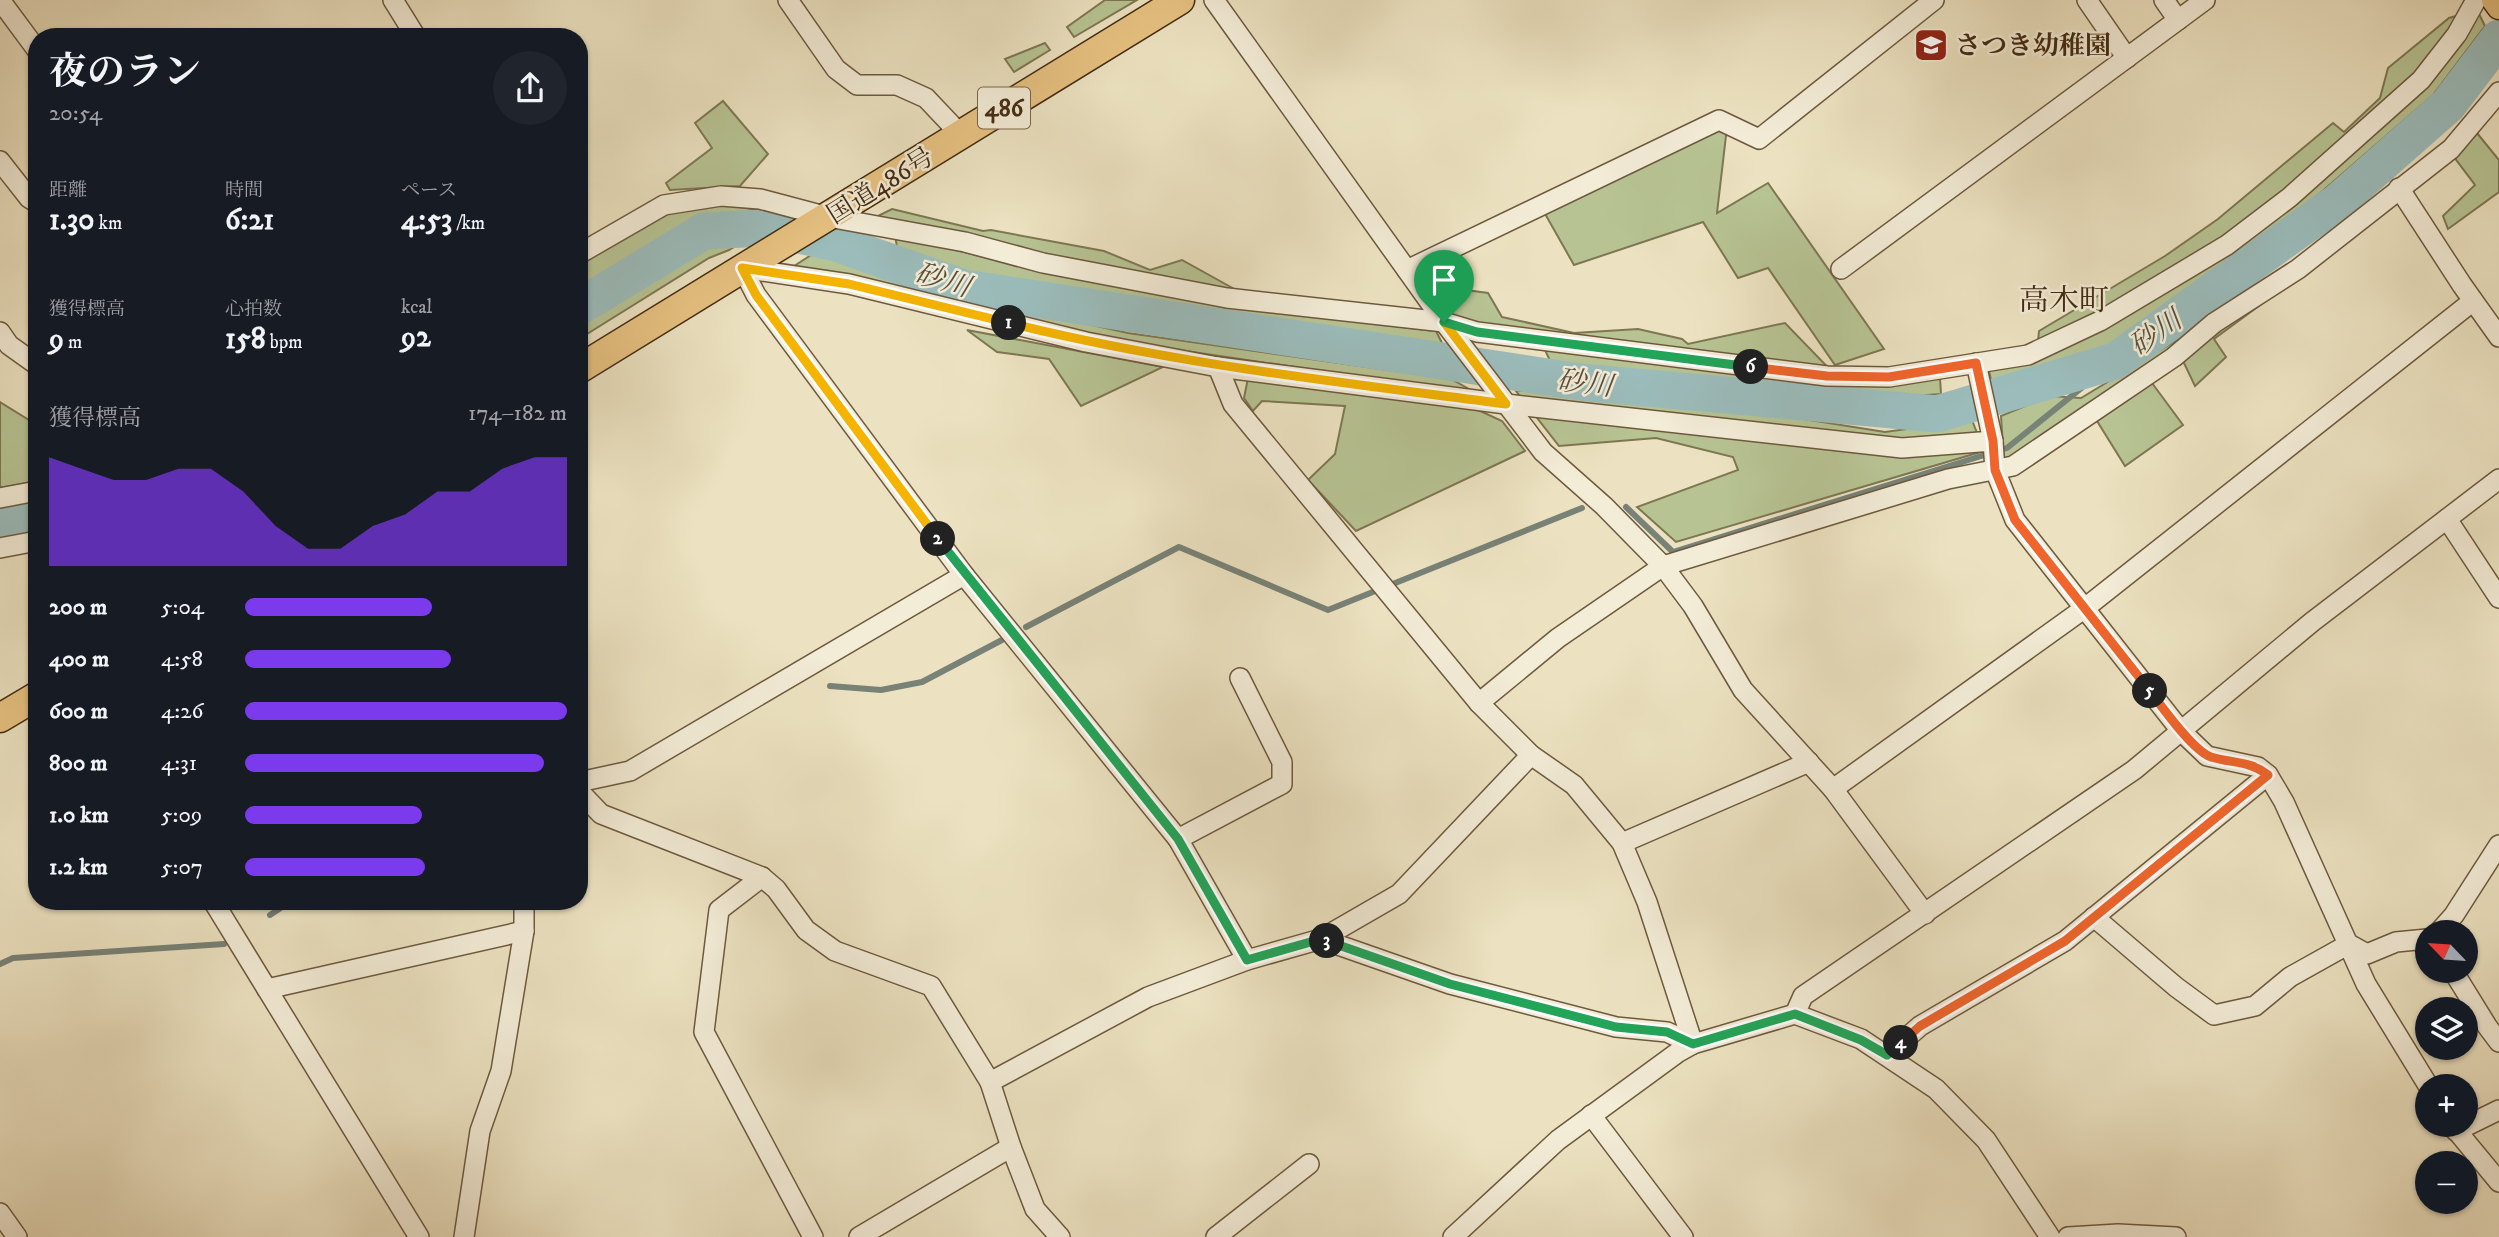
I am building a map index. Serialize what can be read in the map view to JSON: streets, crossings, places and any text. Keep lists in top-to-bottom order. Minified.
{"streets":{"highway":["486","国道486号"]},"districts":["高木町"],"water":["砂川"],"places":{"school or university":["さつき幼稚園"]},"north":"top left","page":{"heading":["夜のラン","20:54"],"stats":[["距離","1.30 km"],["時間","6:21"],["ペース","4:53 /km"],["獲得標高","9 m"],["心拍数","158 bpm"],["kcal","92"]],"pins":["1","6","2","5","3","4"],"chart":["獲得標高","174–182 m"],"list":[{"name":"200 m","note":"5:04"},{"name":"400 m","note":"4:58"},{"name":"600 m","note":"4:26"},{"name":"800 m","note":"4:31"},{"name":"1.0 km","note":"5:09"},{"name":"1.2 km","note":"5:07"}],"map_buttons":["+","−"]}}
